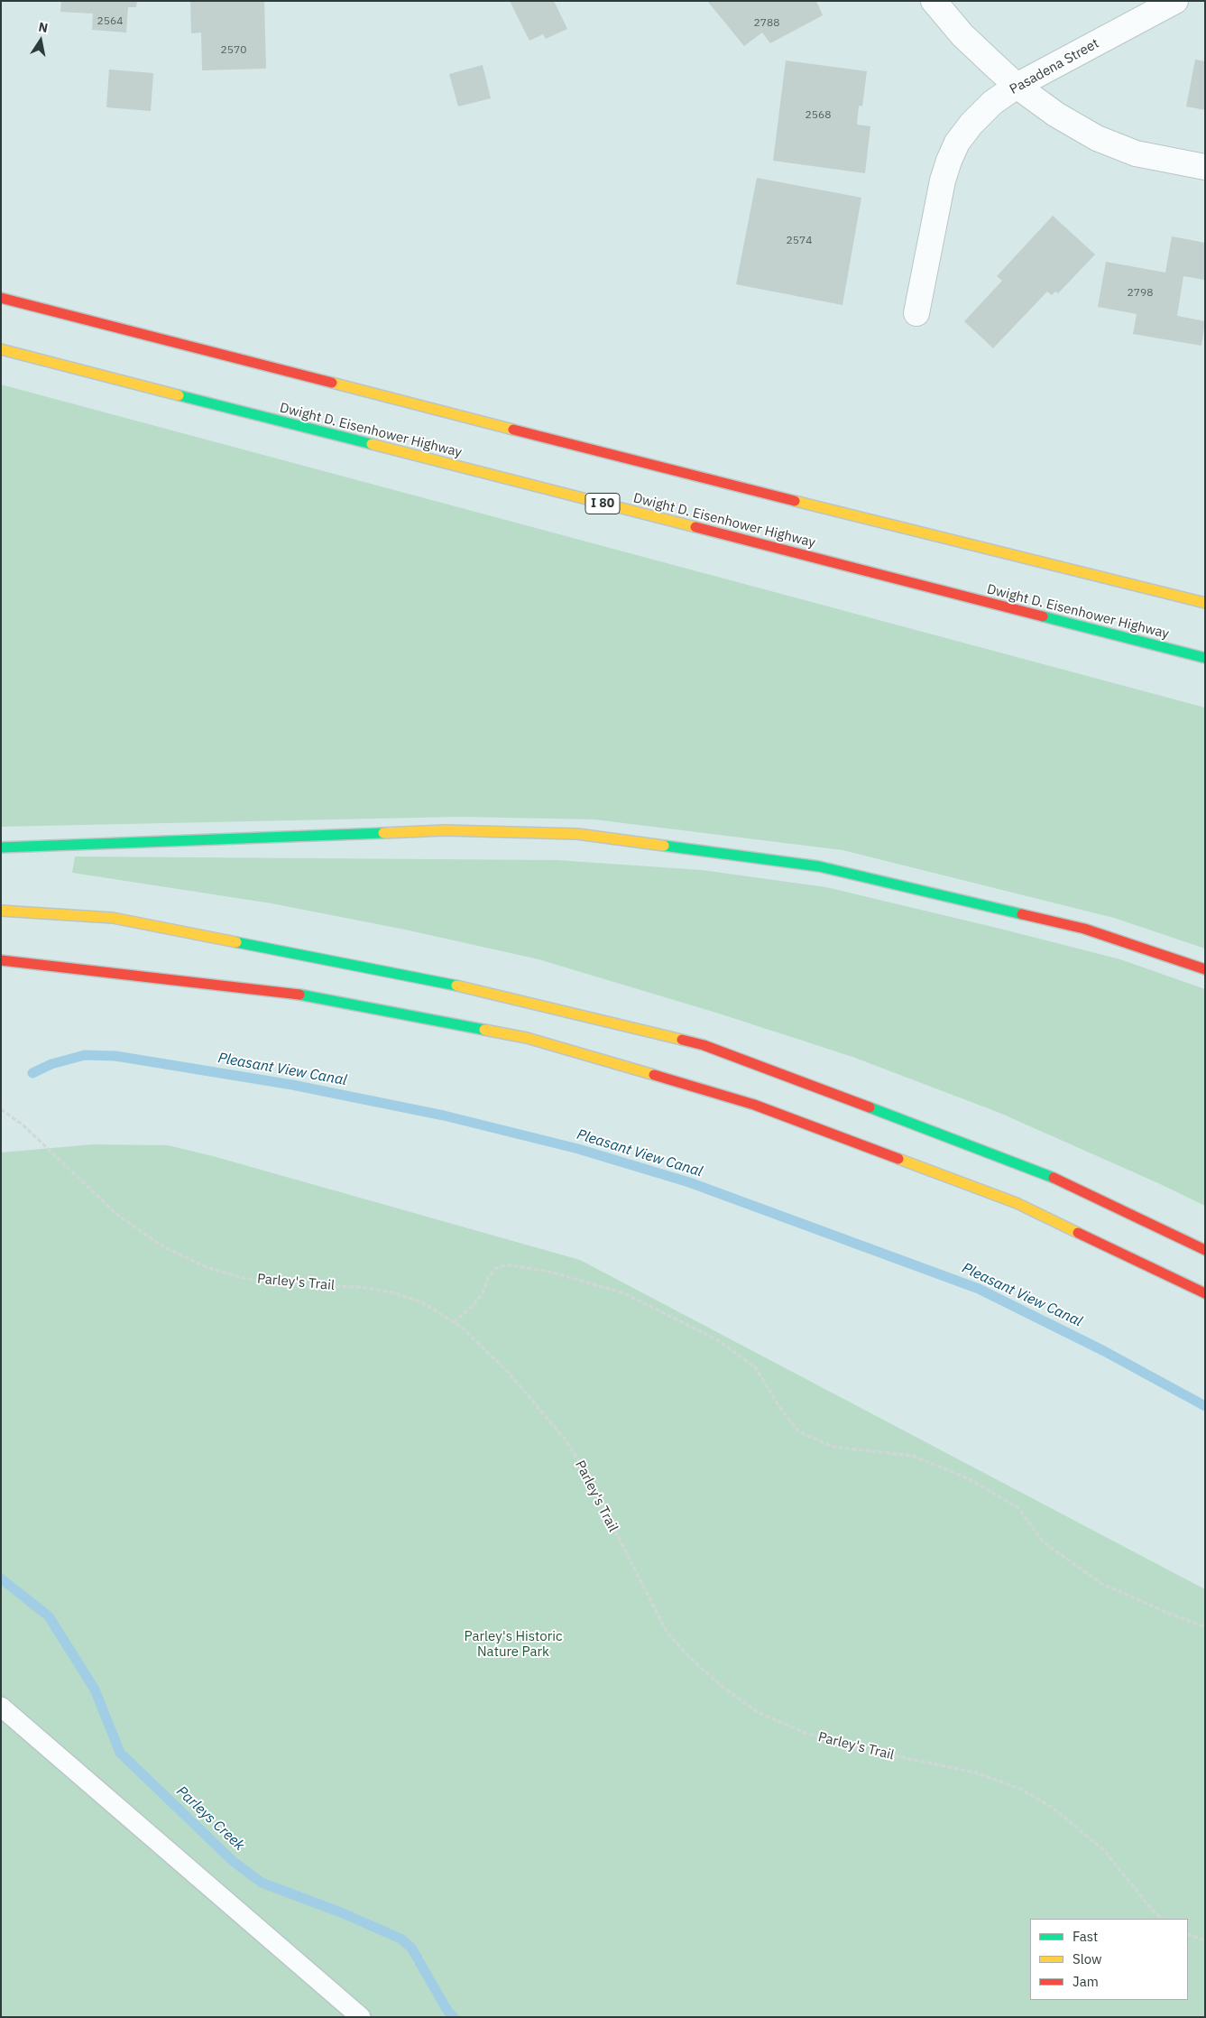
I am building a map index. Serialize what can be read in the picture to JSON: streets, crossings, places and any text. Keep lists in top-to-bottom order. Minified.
{"streets":{"highway":["Dwight D. Eisenhower Highway","I 80"],"street":["Pasadena Street"],"path":["Parley's Trail"]},"water":["Pleasant View Canal","Parleys Creek"],"parks":["Parley's Historic Nature Park"],"house_numbers":["2564","2788","2570","2568","2574","2798"],"legend":["Fast","Slow","Jam"],"north":"top"}
